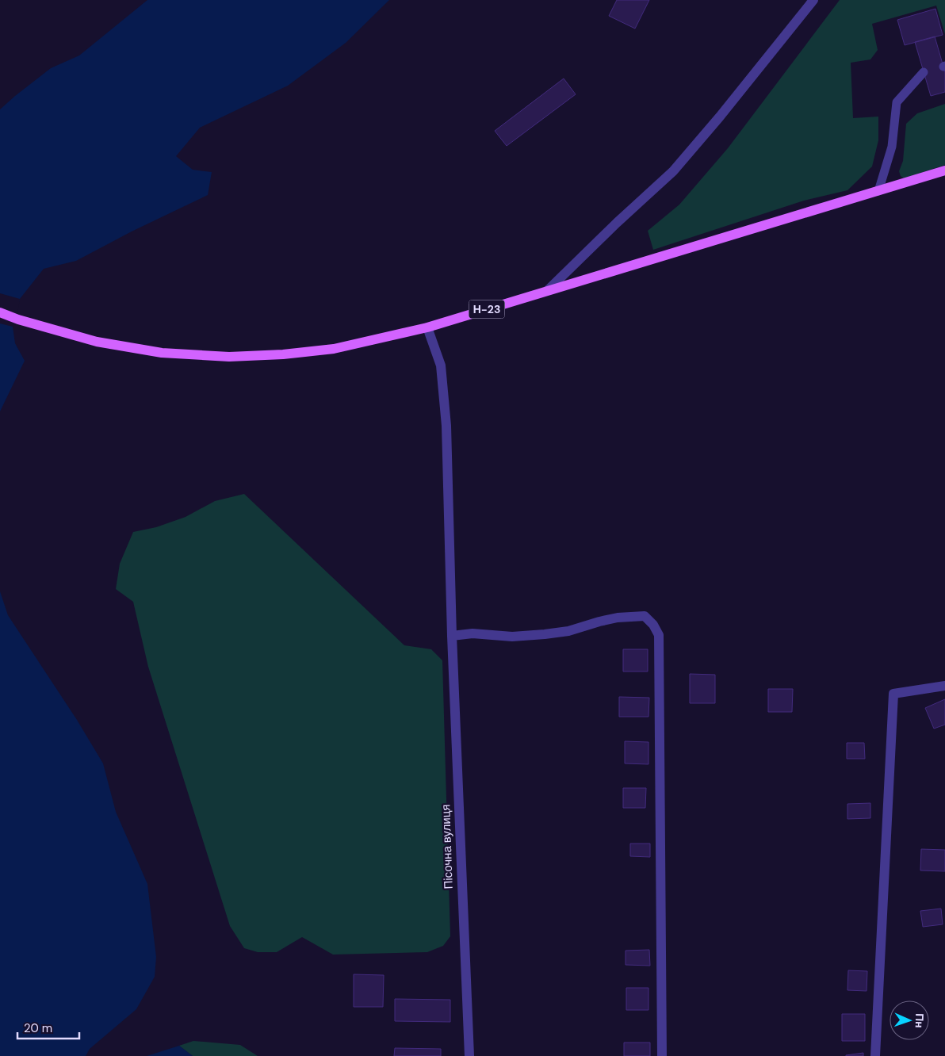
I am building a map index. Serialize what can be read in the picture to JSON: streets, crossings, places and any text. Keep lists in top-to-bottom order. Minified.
{"streets":{"main road":["Н-23"],"street":["Пісочна вулиця"]},"crossings":[["Н-23","Пісочна вулиця"]],"scale_bar":"20 m","north":"right"}
